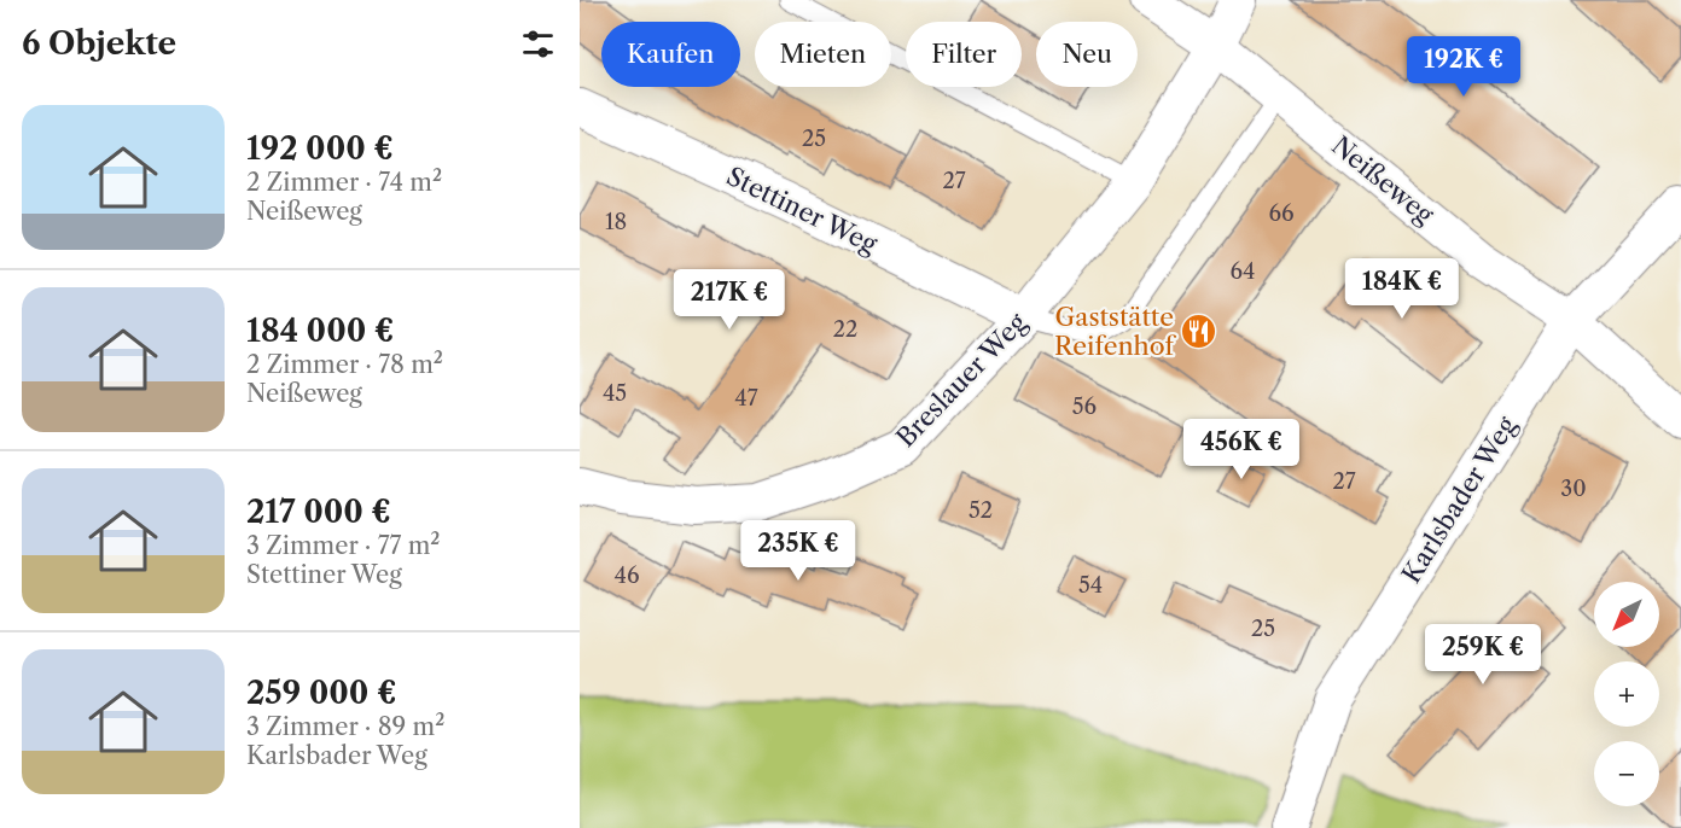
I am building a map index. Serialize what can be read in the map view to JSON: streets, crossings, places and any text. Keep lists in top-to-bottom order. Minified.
{"streets":{"street":["Neißeweg","Stettiner Weg","Breslauer Weg","Karlsbader Weg"]},"crossings":[["Neißeweg","Breslauer Weg"],["Neißeweg","Karlsbader Weg"],["Stettiner Weg","Breslauer Weg"]],"places":{"restaurant":["Gaststätte Reifenhof"]},"house_numbers":["25","27","66","18","64","22","45","47","56","27","30","52","46","54","25"],"north":"bottom left","page":{"heading":"6 Objekte","chip":["Kaufen","Mieten","Filter","Neu"],"price":["192K €","184K €","217K €","456K €","235K €","259K €"],"list":[{"name":"192 000 €","note":"2 Zimmer · 74 m² · Neißeweg"},{"name":"184 000 €","note":"2 Zimmer · 78 m² · Neißeweg"},{"name":"217 000 €","note":"3 Zimmer · 77 m² · Stettiner Weg"},{"name":"259 000 €","note":"3 Zimmer · 89 m² · Karlsbader Weg"}],"map_buttons":["+","−"]}}
